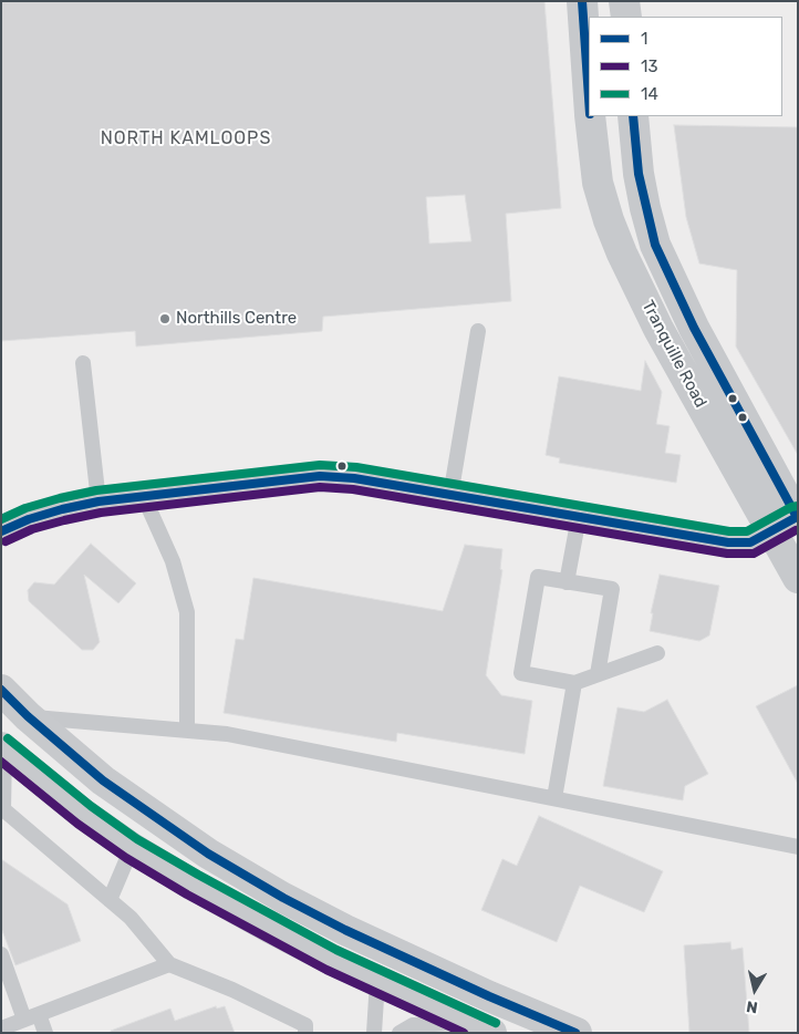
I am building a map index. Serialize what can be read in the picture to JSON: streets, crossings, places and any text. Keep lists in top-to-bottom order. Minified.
{"streets":{"main road":["Tranquille Road"]},"districts":["NORTH KAMLOOPS"],"places":["Northills Centre"],"lines":["transit line 1","transit line 14","transit line 13"],"legend":["1","13","14"],"north":"bottom"}
